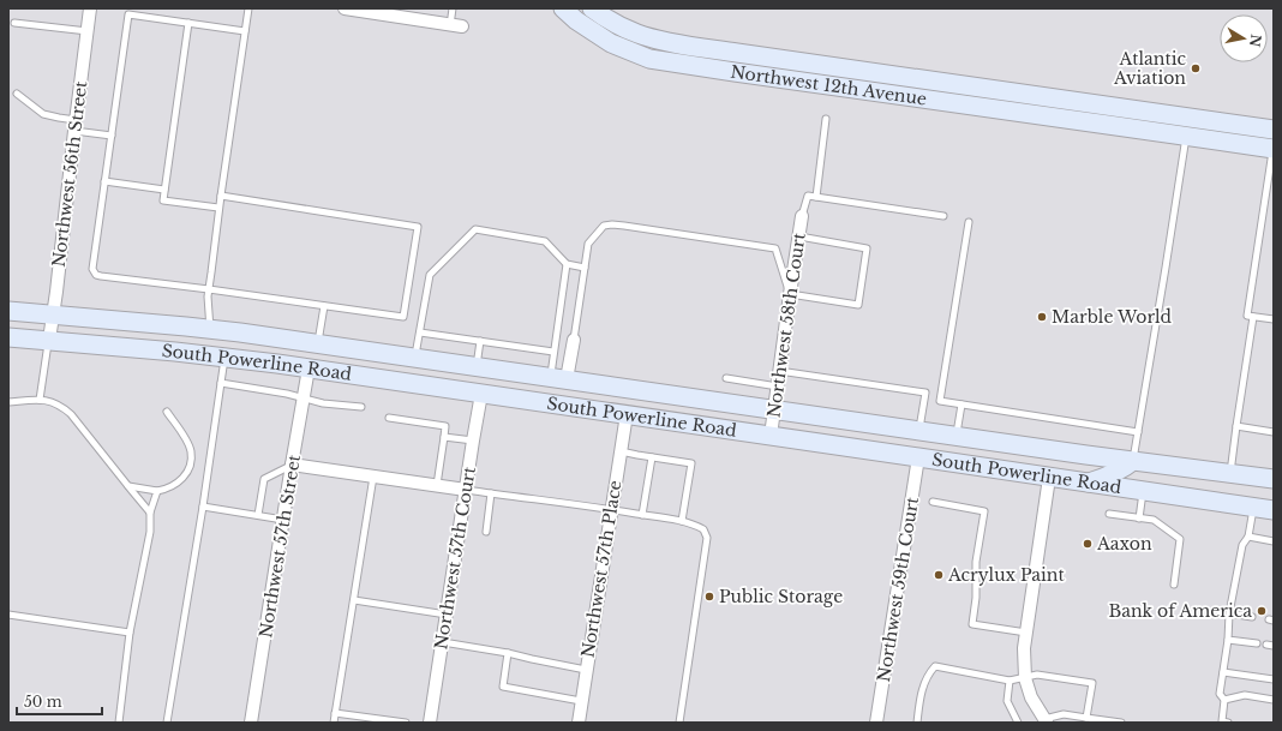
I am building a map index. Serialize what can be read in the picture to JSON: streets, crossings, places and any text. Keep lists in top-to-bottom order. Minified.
{"streets":{"main road":["Northwest 12th Avenue","South Powerline Road"],"street":["Northwest 56th Street","Northwest 58th Court","Northwest 57th Street","Northwest 57th Court","Northwest 57th Place","Northwest 59th Court"]},"crossings":[["Northwest 56th Street","South Powerline Road"],["Northwest 58th Court","South Powerline Road"],["South Powerline Road","Northwest 57th Street"],["South Powerline Road","Northwest 57th Court"],["South Powerline Road","Northwest 57th Place"],["South Powerline Road","Northwest 59th Court"]],"places":["Atlantic Aviation","Marble World","Aaxon","Acrylux Paint","Public Storage","Bank of America"],"scale_bar":"50 m","north":"right"}
